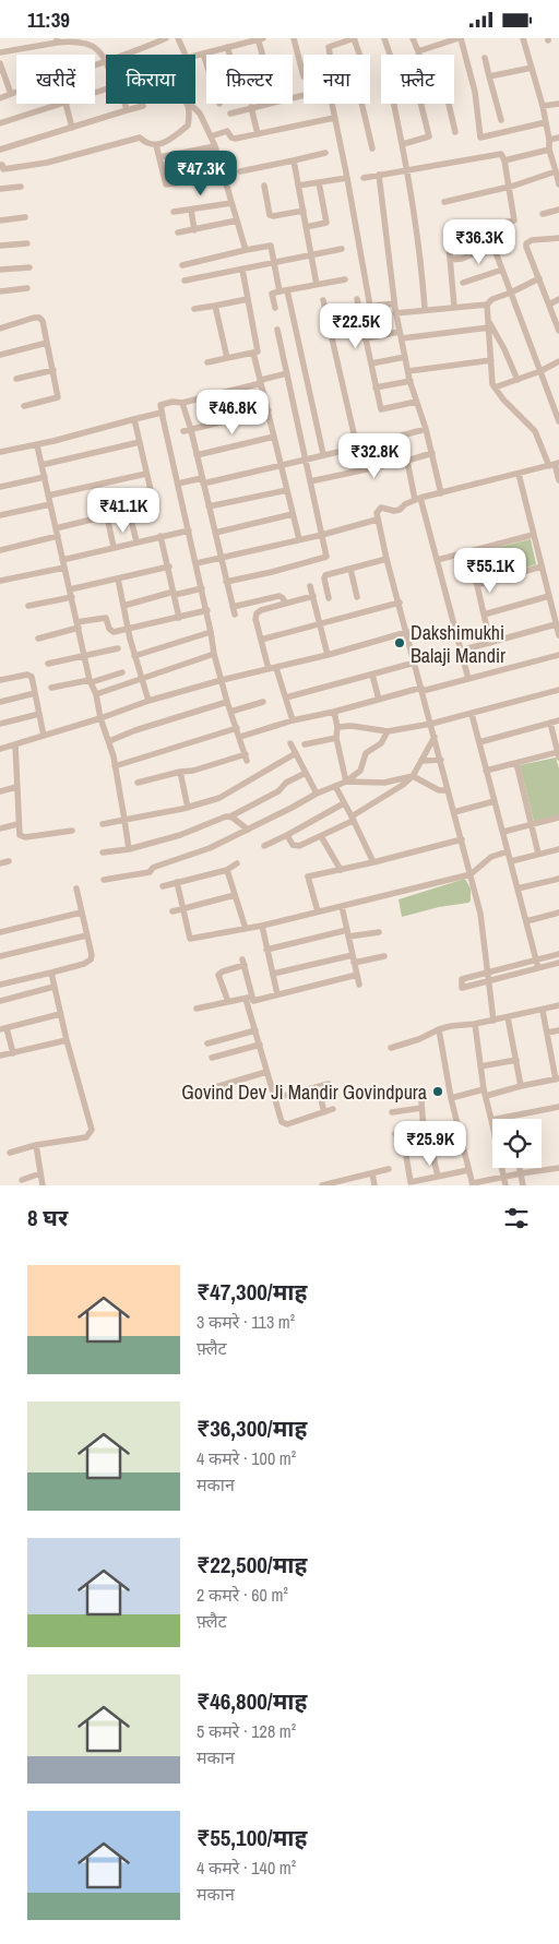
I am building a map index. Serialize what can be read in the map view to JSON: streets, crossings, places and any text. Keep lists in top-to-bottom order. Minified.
{"places":["Dakshimukhi Balaji Mandir","Govind Dev Ji Mandir Govindpura"],"page":{"status":"11:39","chip":["खरीदें","किराया","फ़िल्टर","नया","फ़्लैट"],"price":["₹47.3K","₹36.3K","₹22.5K","₹46.8K","₹32.8K","₹41.1K","₹55.1K","₹25.9K"],"heading":"8 घर","list":[{"name":"₹47,300/माह","note":"3 कमरे · 113 m² · फ़्लैट"},{"name":"₹36,300/माह","note":"4 कमरे · 100 m² · मकान"},{"name":"₹22,500/माह","note":"2 कमरे · 60 m² · फ़्लैट"},{"name":"₹46,800/माह","note":"5 कमरे · 128 m² · मकान"},{"name":"₹55,100/माह","note":"4 कमरे · 140 m² · मकान"}]}}
